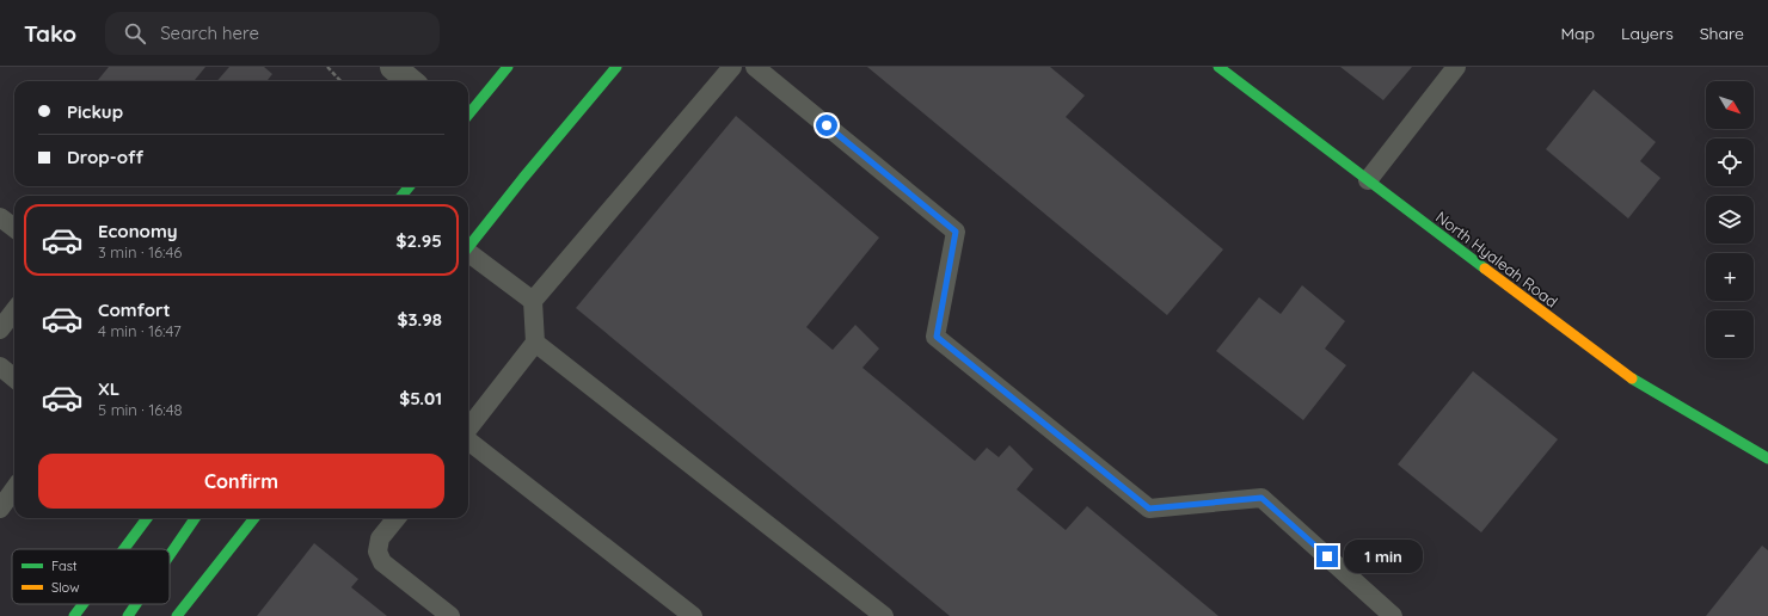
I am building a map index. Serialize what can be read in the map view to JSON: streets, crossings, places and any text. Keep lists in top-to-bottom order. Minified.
{"streets":{"main road":["North Hyaleah Road"]},"legend":["Fast","Slow"],"north":"bottom right","page":{"header":"Tako","search":"Search here","nav":["Map","Layers","Share"],"map_buttons":["+","−"],"banner":["Pickup","Drop-off"],"list":[{"name":"Economy","note":"3 min · 16:46","value":"$2.95"},{"name":"Comfort","note":"4 min · 16:47","value":"$3.98"},{"name":"XL","note":"5 min · 16:48","value":"$5.01"}],"buttons":"Confirm","bubble":"1 min"}}
